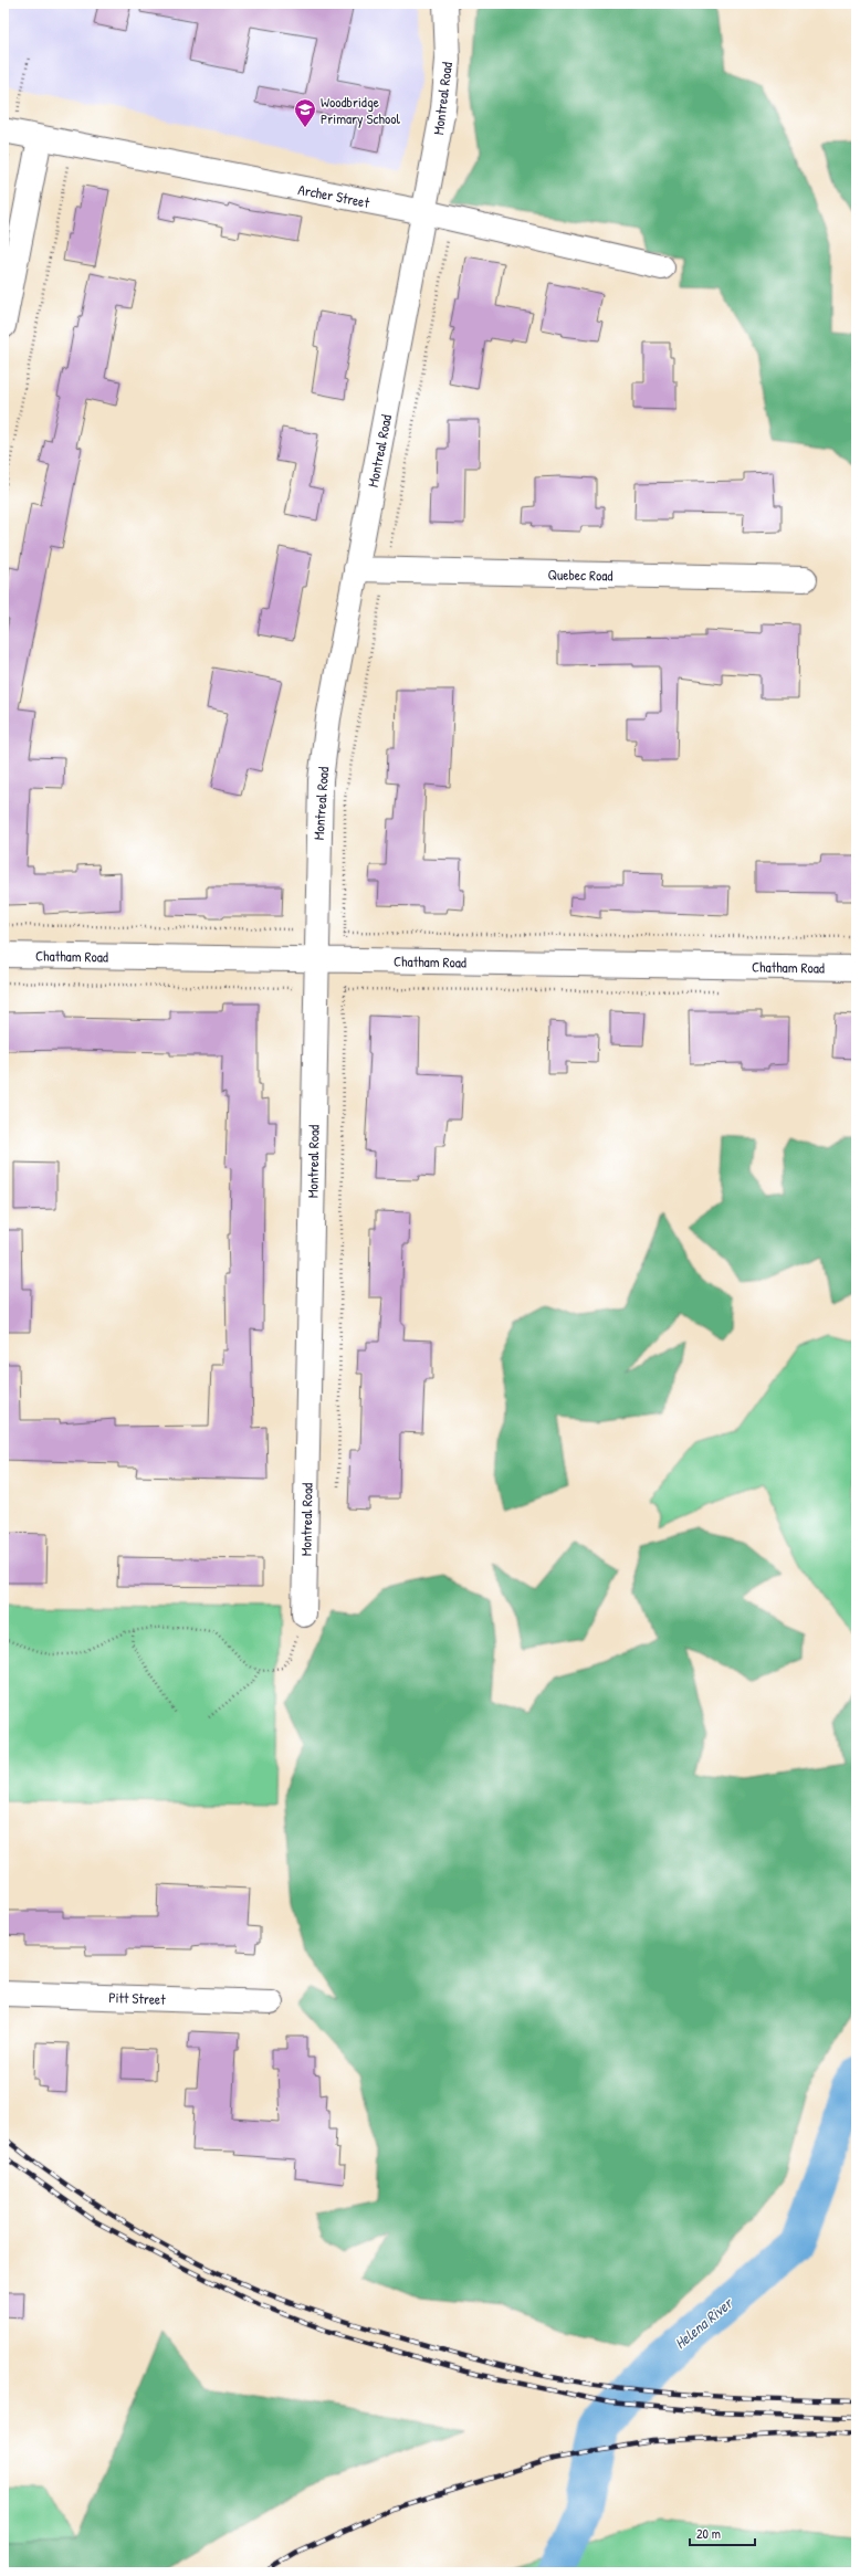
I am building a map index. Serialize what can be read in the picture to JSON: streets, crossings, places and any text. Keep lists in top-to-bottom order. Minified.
{"streets":{"street":["Montreal Road","Archer Street","Quebec Road","Chatham Road","Pitt Street"]},"crossings":[["Montreal Road","Archer Street"],["Montreal Road","Quebec Road"],["Montreal Road","Chatham Road"]],"water":["Helena River"],"places":{"school or university":["Woodbridge Primary School"]},"scale_bar":"20 m"}
